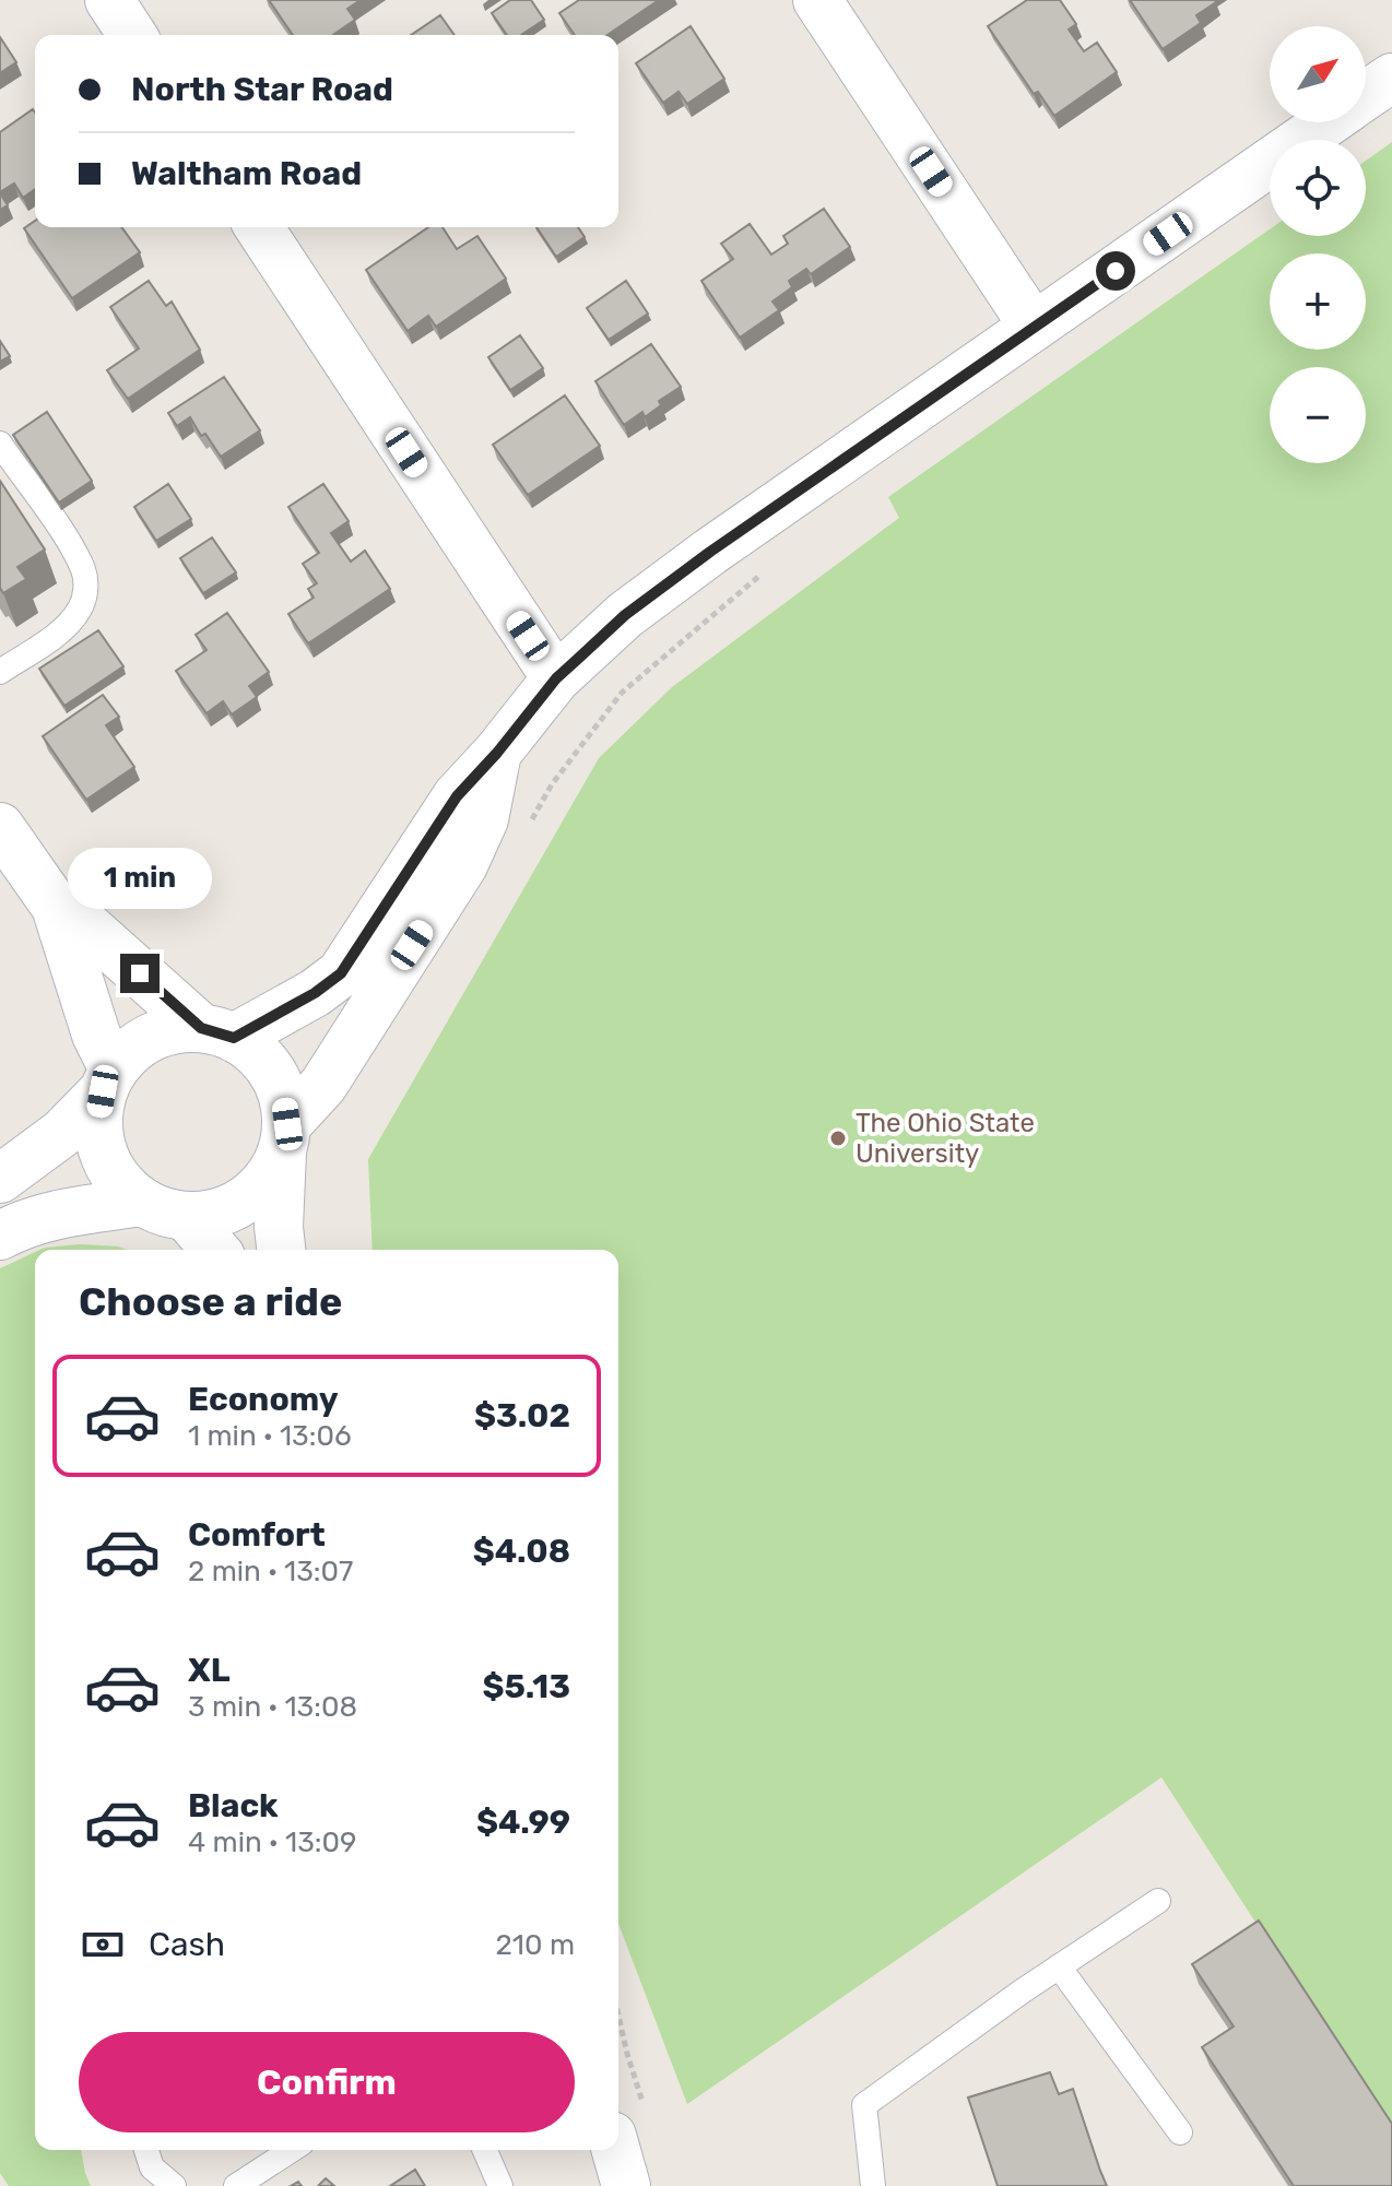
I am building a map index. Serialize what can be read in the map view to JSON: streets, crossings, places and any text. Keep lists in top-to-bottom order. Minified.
{"places":["The Ohio State University"],"north":"top right","page":{"map_buttons":["+","−"],"banner":["North Star Road","Waltham Road"],"bubble":"1 min","heading":"Choose a ride","list":[{"name":"Economy","note":"1 min · 13:06","value":"$3.02"},{"name":"Comfort","note":"2 min · 13:07","value":"$4.08"},{"name":"XL","note":"3 min · 13:08","value":"$5.13"},{"name":"Black","note":"4 min · 13:09","value":"$4.99"}],"pay":["Cash","210 m"],"buttons":"Confirm"}}
